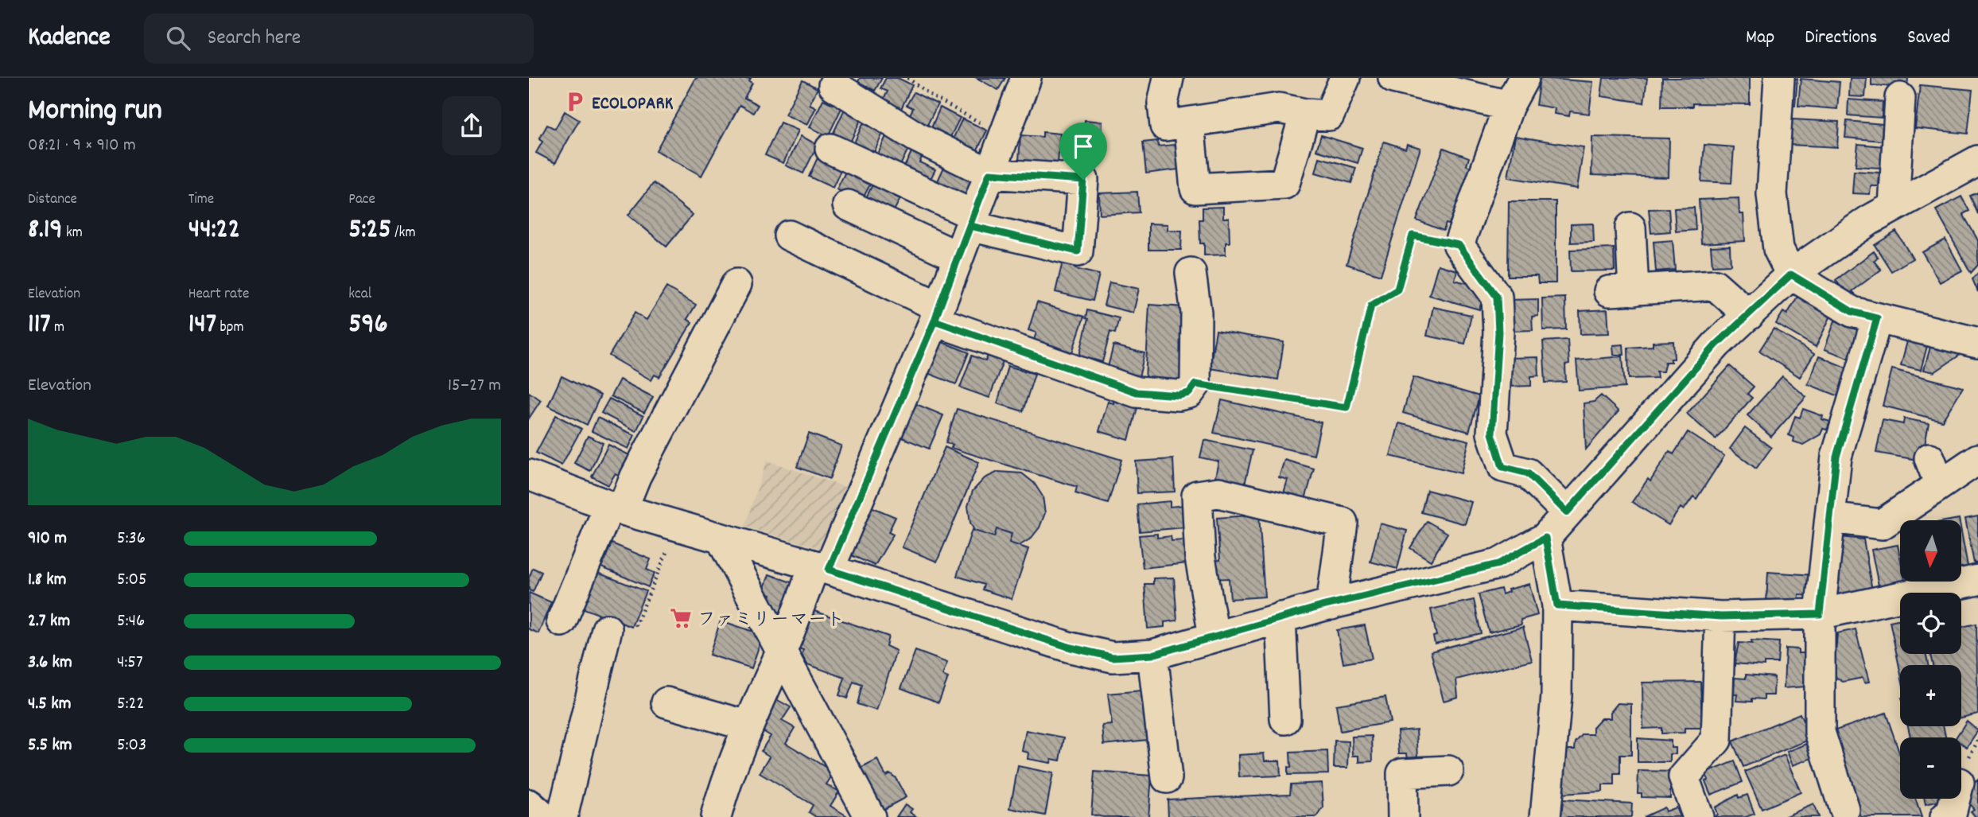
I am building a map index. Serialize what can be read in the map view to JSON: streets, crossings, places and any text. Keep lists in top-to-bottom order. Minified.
{"places":{"parking":["ECOLOPARK"],"supermarket":["ファミリーマート"]},"north":"bottom","page":{"header":"Kadence","search":"Search here","nav":["Map","Directions","Saved"],"heading":["Morning run","08:21 · 9 × 910 m"],"stats":[["Distance","8.19 km"],["Time","44:22"],["Pace","5:25 /km"],["Elevation","117 m"],["Heart rate","147 bpm"],["kcal","596"]],"chart":["Elevation","15–27 m"],"list":[{"name":"910 m","note":"5:36"},{"name":"1.8 km","note":"5:05"},{"name":"2.7 km","note":"5:46"},{"name":"3.6 km","note":"4:57"},{"name":"4.5 km","note":"5:22"},{"name":"5.5 km","note":"5:03"}],"map_buttons":["+","−"]}}
